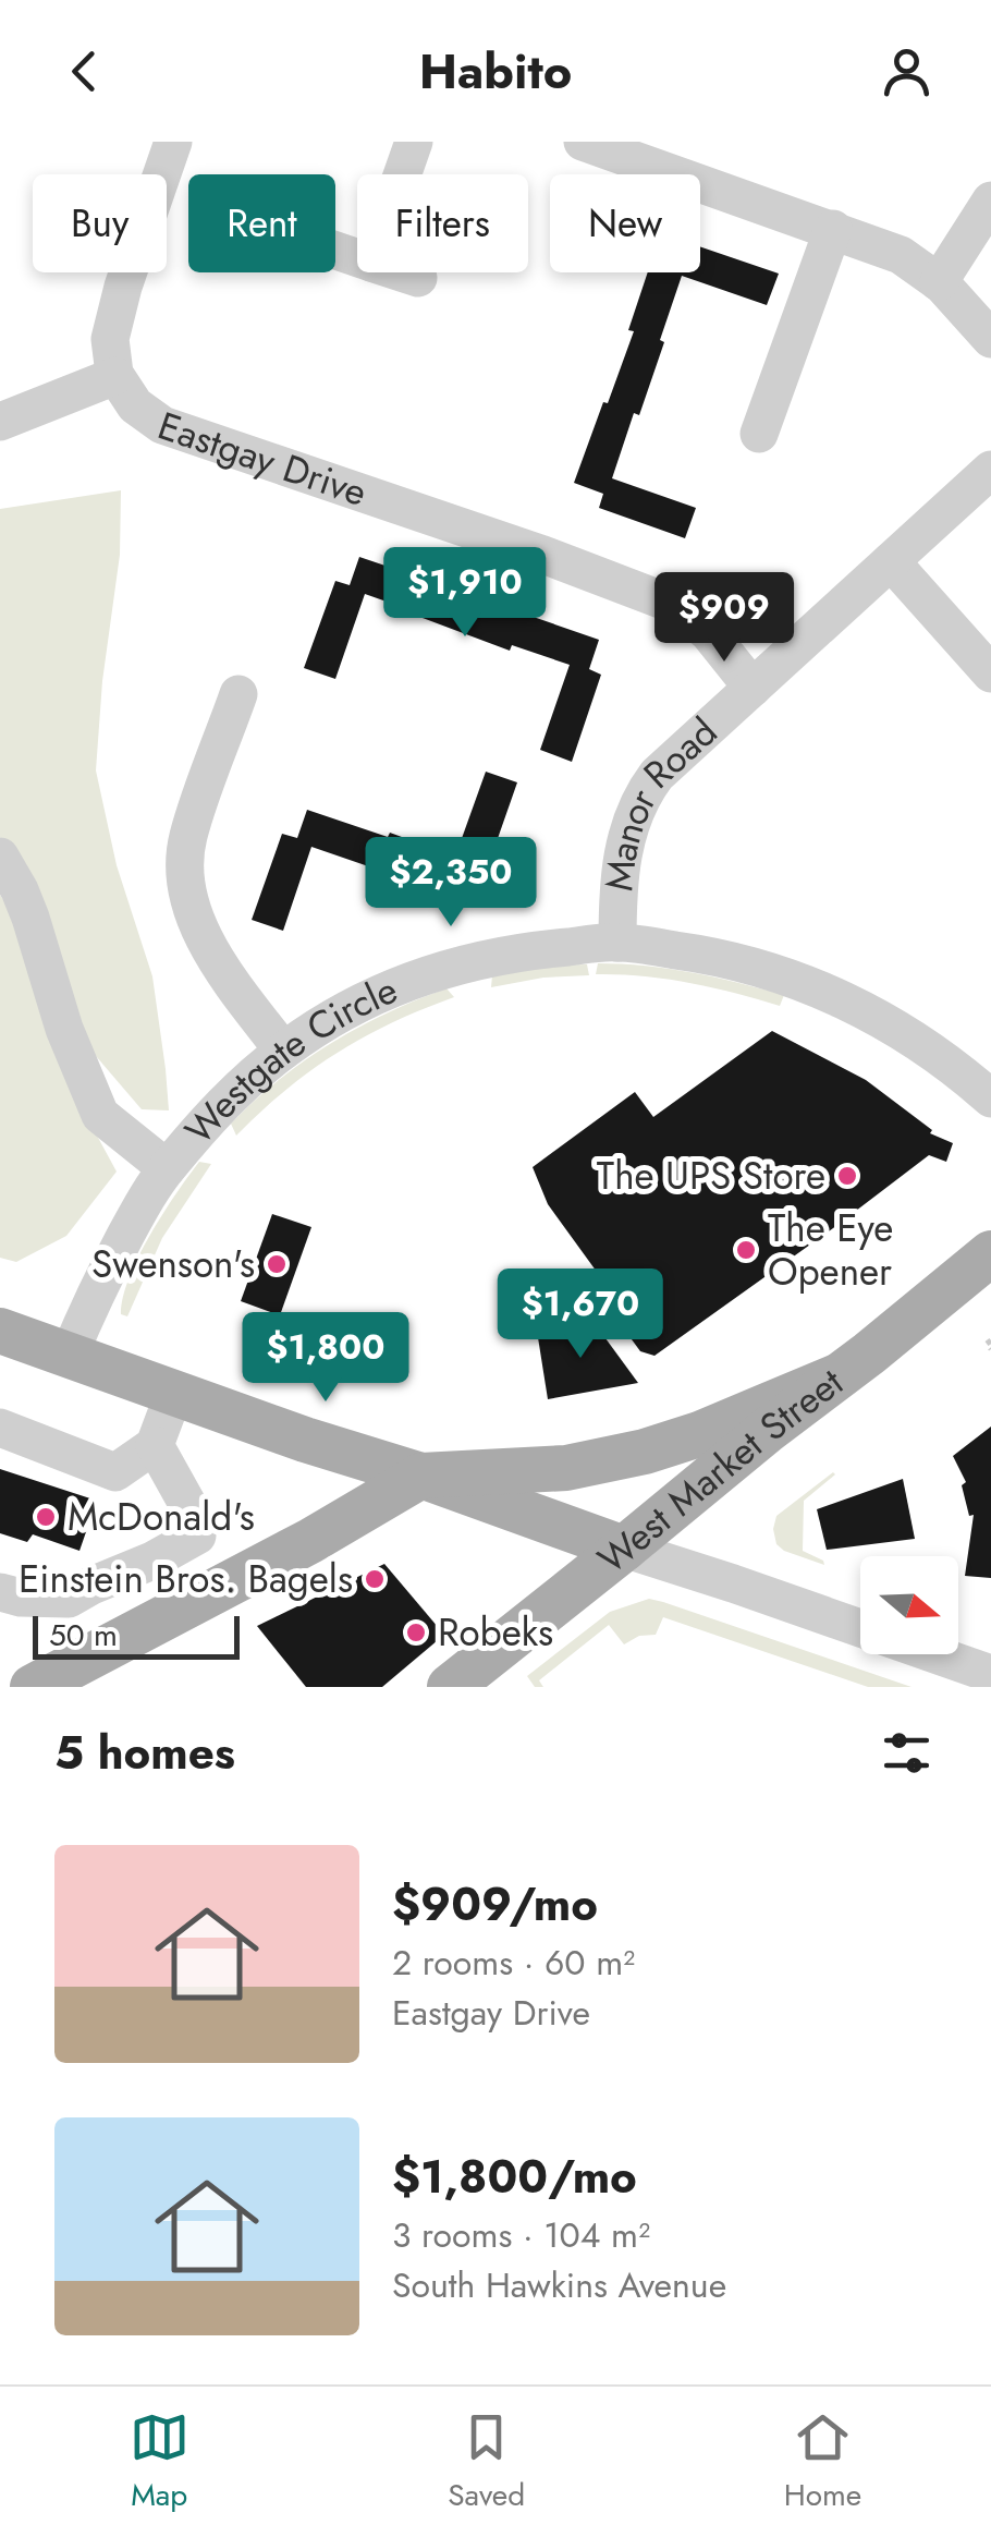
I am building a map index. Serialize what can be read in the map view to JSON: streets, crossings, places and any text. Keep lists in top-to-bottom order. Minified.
{"streets":{"main road":["West Market Street"],"street":["Eastgay Drive","Manor Road","Westgate Circle"]},"crossings":[["Eastgay Drive","Manor Road"],["Manor Road","Westgate Circle"]],"places":["The UPS Store","The Eye Opener","Swenson's","McDonald's","Einstein Bros. Bagels","Robeks"],"scale_bar":"50 m","north":"right","page":{"header":"Habito","chip":["Buy","Rent","Filters","New"],"price":["$1,910","$909","$2,350","$1,670","$1,800"],"scale":"50 m","heading":"5 homes","list":[{"name":"$909/mo","note":"2 rooms · 60 m² · Eastgay Drive"},{"name":"$1,800/mo","note":"3 rooms · 104 m² · South Hawkins Avenue"}],"tabs":["Map","Saved","Home"]}}
